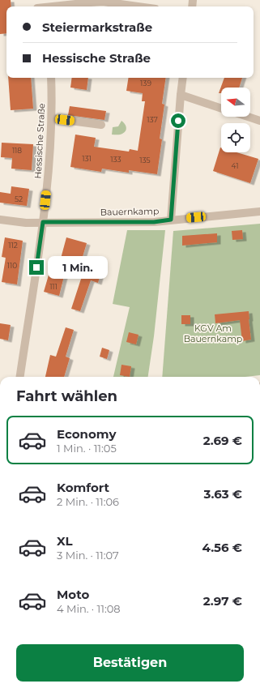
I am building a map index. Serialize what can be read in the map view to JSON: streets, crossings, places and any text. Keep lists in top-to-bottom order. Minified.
{"streets":{"street":["Hessische Straße","Bauernkamp"]},"crossings":[["Hessische Straße","Bauernkamp"]],"parks":["KGV Am Bauernkamp"],"house_numbers":["139","137","118","131","133","135","41","52","112","110","111"],"north":"left","page":{"banner":["Steiermarkstraße","Hessische Straße"],"bubble":"1 Min.","heading":"Fahrt wählen","list":[{"name":"Economy","note":"1 Min. · 11:05","value":"2.69 €"},{"name":"Komfort","note":"2 Min. · 11:06","value":"3.63 €"},{"name":"XL","note":"3 Min. · 11:07","value":"4.56 €"},{"name":"Moto","note":"4 Min. · 11:08","value":"2.97 €"}],"buttons":"Bestätigen"}}
